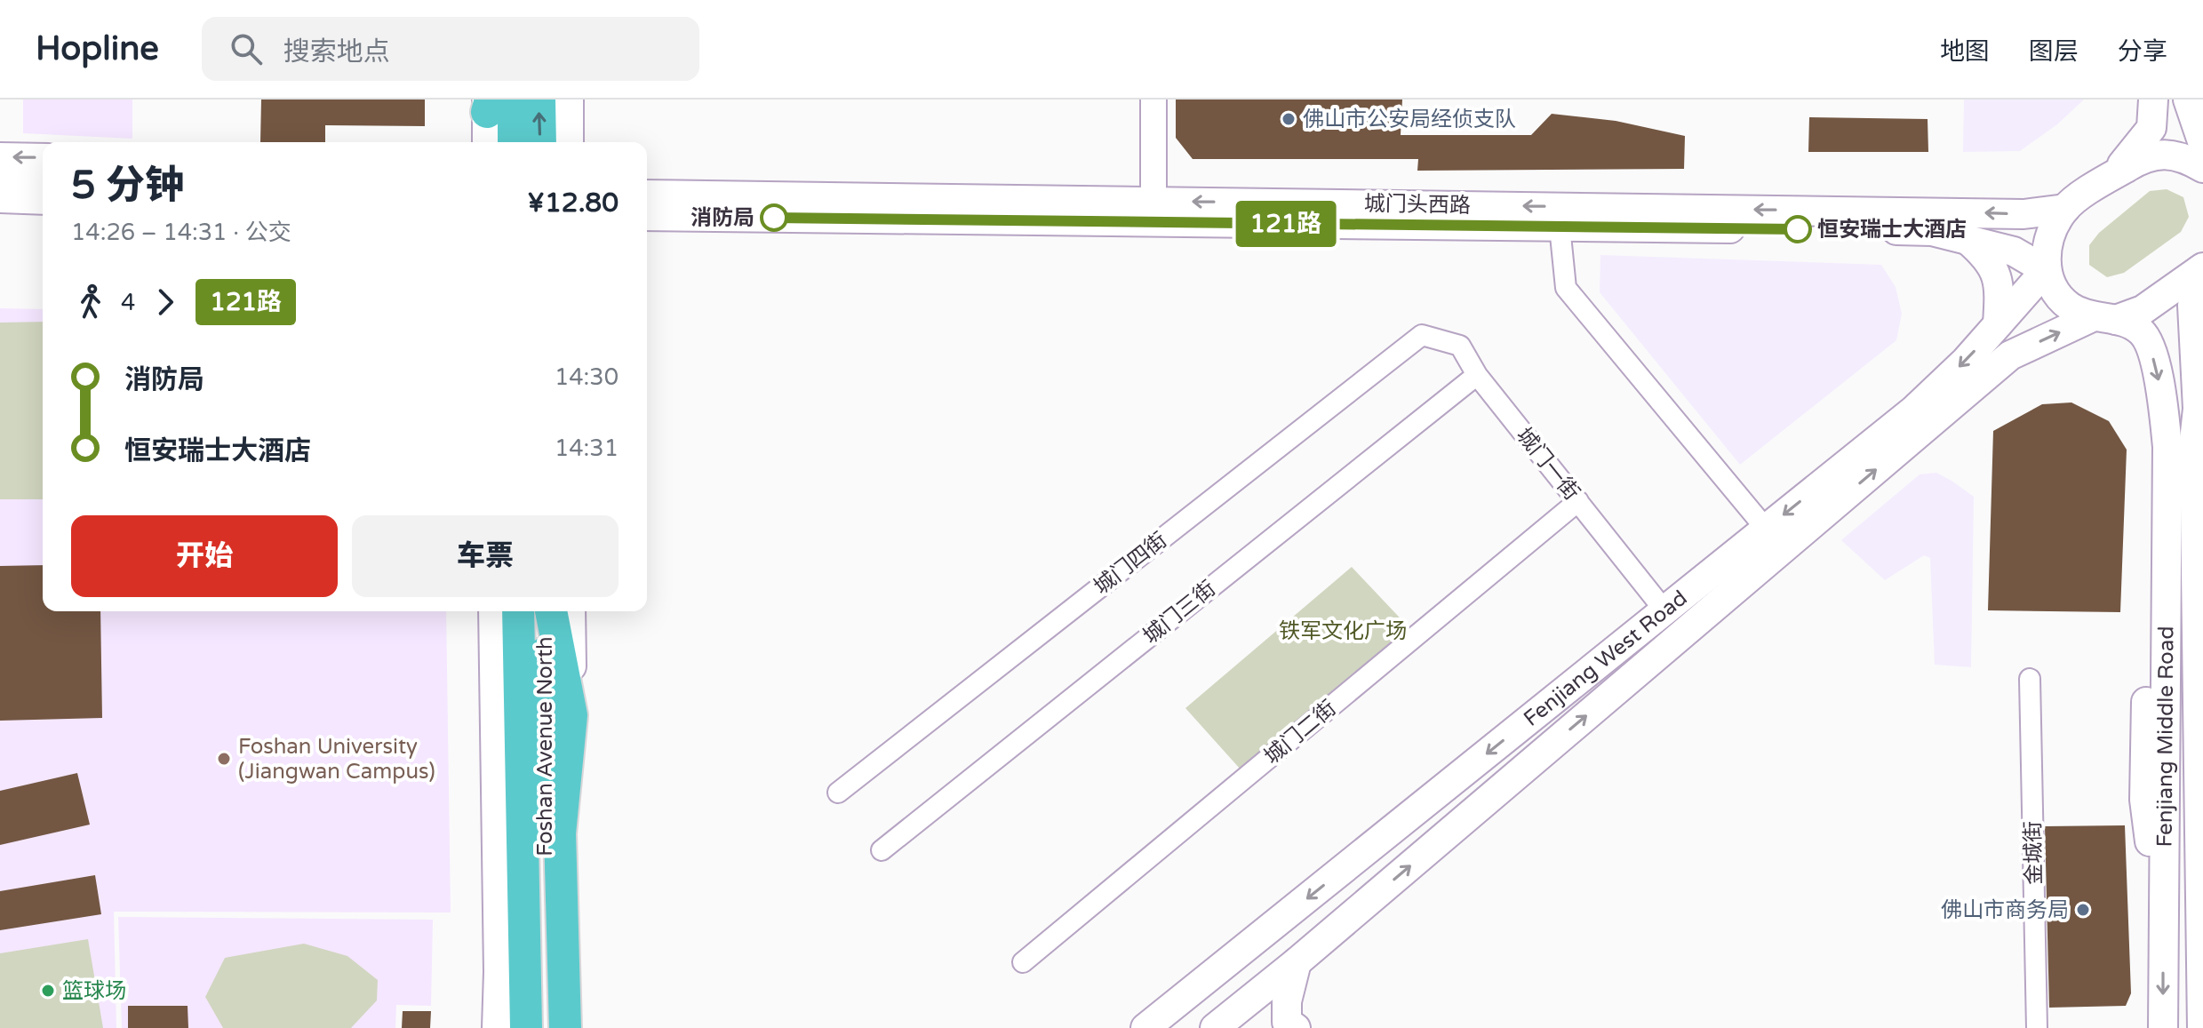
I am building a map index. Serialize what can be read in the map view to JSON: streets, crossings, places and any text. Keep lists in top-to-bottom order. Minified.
{"streets":{"highway":["Foshan Avenue North"],"main road":["城门头西路","Fenjiang West Road","Fenjiang Middle Road"],"street":["城门一街","城门四街","城门三街","城门二街","金城街"]},"crossings":[["城门头西路","Fenjiang West Road"],["城门头西路","Fenjiang Middle Road"],["城门一街","城门四街"],["城门一街","城门三街"],["城门一街","Fenjiang West Road"],["城门一街","城门二街"],["Fenjiang West Road","Fenjiang Middle Road"]],"parks":["铁军文化广场"],"places":["佛山市公安局经侦支队","消防局","恒安瑞士大酒店","Foshan University (Jiangwan Campus)","佛山市商务局","篮球场"],"lines":["bus line 121路"],"page":{"header":"Hopline","search":"搜索地点","nav":["地图","图层","分享"],"on_map":"121路","heading":["5 分钟","14:26 – 14:31 · 公交","¥12.80"],"legs":["4","121路"],"list":[{"name":"消防局","value":"14:30"},{"name":"恒安瑞士大酒店","value":"14:31"}],"buttons":["开始","车票"]}}
